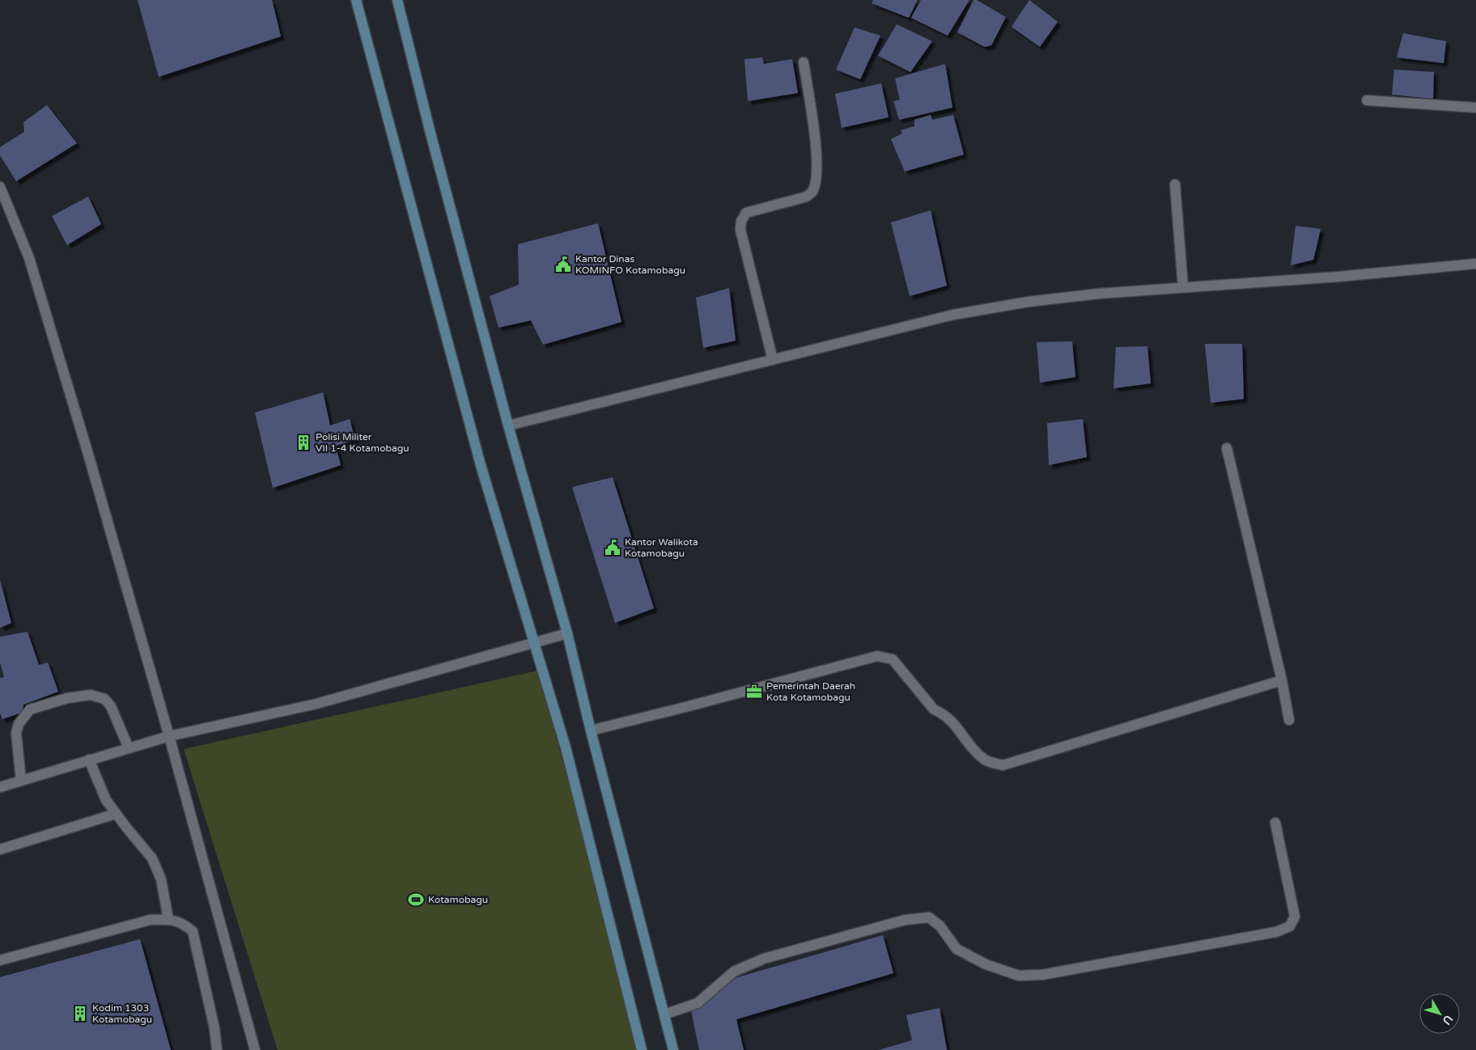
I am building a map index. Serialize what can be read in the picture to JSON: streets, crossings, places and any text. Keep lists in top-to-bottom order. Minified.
{"places":{"public building":["Kantor Dinas KOMINFO Kotamobagu","Kantor Walikota Kotamobagu"],"building":["Polisi Militer VII 1-4 Kotamobagu","Kodim 1303 Kotamobagu"],"office":["Pemerintah Daerah Kota Kotamobagu"],"sports":["Kotamobagu"]},"north":"bottom right"}
